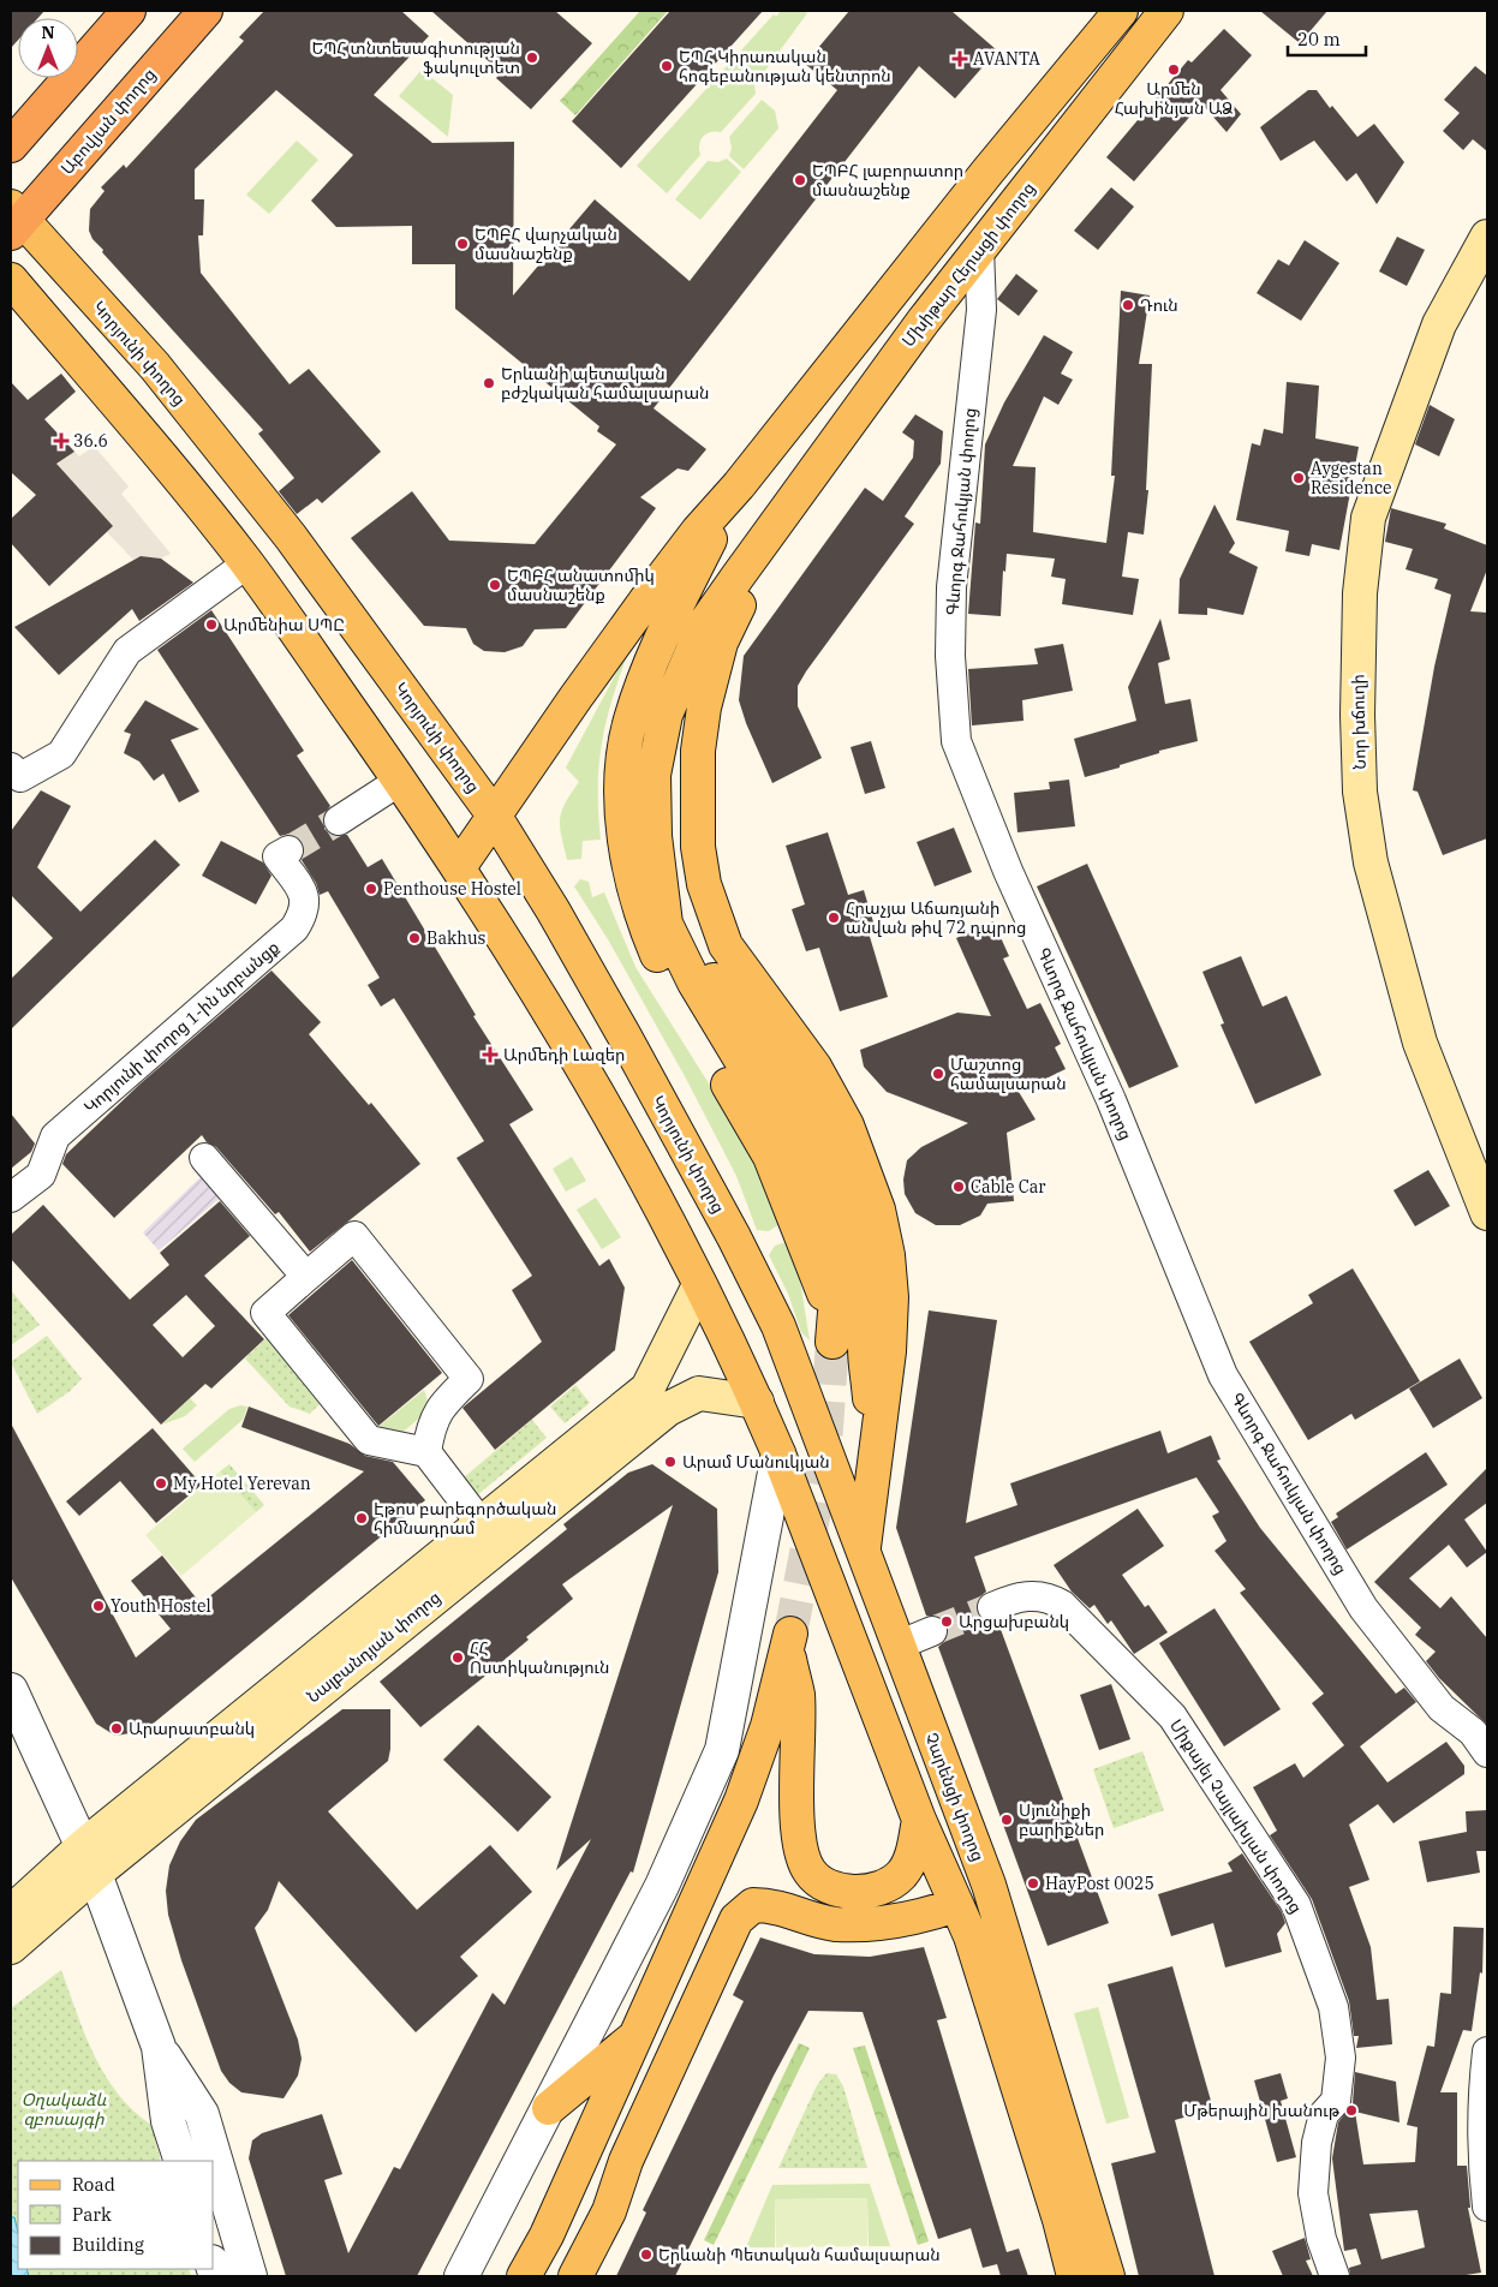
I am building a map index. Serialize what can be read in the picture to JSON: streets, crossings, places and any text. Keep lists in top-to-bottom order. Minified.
{"streets":{"highway":["Աբովյան փողոց"],"main road":["Մխիթար Հերացի փողոց","Կորյունի փողոց","Նոր խճուղի","Նալբանդյան փողոց","Չարենցի փողոց"],"street":["Գևորգ Ջահուկյան փողոց","Կորյունի փողոց 1-ին նրբանցք","Միքայել Չայլախյան փողոց"]},"crossings":[["Աբովյան փողոց","Կորյունի փողոց"],["Մխիթար Հերացի փողոց","Գևորգ Ջահուկյան փողոց"],["Կորյունի փողոց","Չարենցի փողոց"]],"parks":["Օղակաձև զբոսայգի"],"places":{"other":["ԵՊՀ տնտեսագիտության ֆակուլտետ","ԵՊՀ Կիրառական հոգեբանության կենտրոն","Արմեն Հախինյան ԱՁ","ԵՊԲՀ լաբորատոր մասնաշենք","ԵՊԲՀ վարչական մասնաշենք","Դուն","Երևանի պետական բժշկական համալսարան","Aygestan Residence","ԵՊԲՀ անատոմիկ մասնաշենք","Արմենիա ՍՊԸ","Penthouse Hostel","Հրաչյա Աճառյանի անվան թիվ 72 դպրոց","Bakhus","Մաշտոց համալսարան","Cable Car","Արամ Մանուկյան","My Hotel Yerevan","Էթոս բարեգործական հիմնադրամ","Youth Hostel","Արցախբանկ","ՀՀ Ոստիկանություն","Արարատբանկ","Սյունիքի բարիքներ","HayPost 0025","Մթերային խանութ","Երևանի Պետական համալսարան"],"health":["AVANTA","36.6","Արմեդի Լազեր"]},"legend":["Road","Park","Building"],"scale_bar":"20 m","north":"top"}
